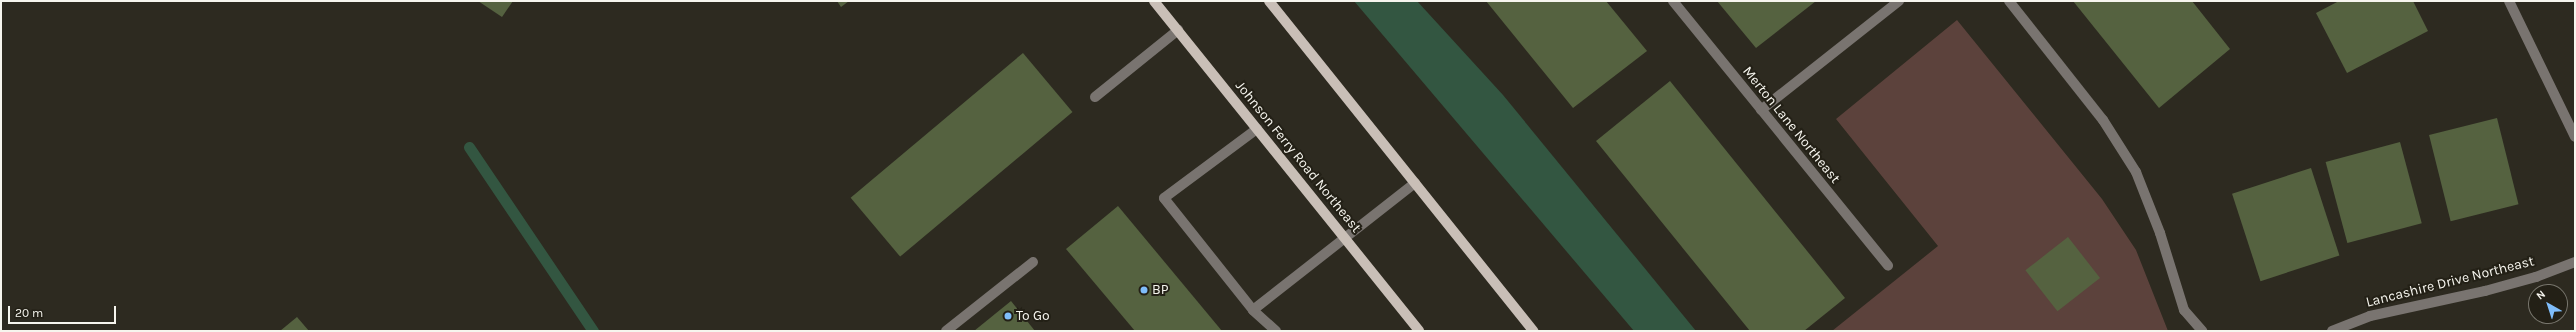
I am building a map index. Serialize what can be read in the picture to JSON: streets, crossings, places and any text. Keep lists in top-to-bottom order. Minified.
{"streets":{"main road":["Johnson Ferry Road Northeast"],"street":["Merton Lane Northeast","Lancashire Drive Northeast"]},"places":["BP","To Go"],"scale_bar":"20 m","north":"top left"}
